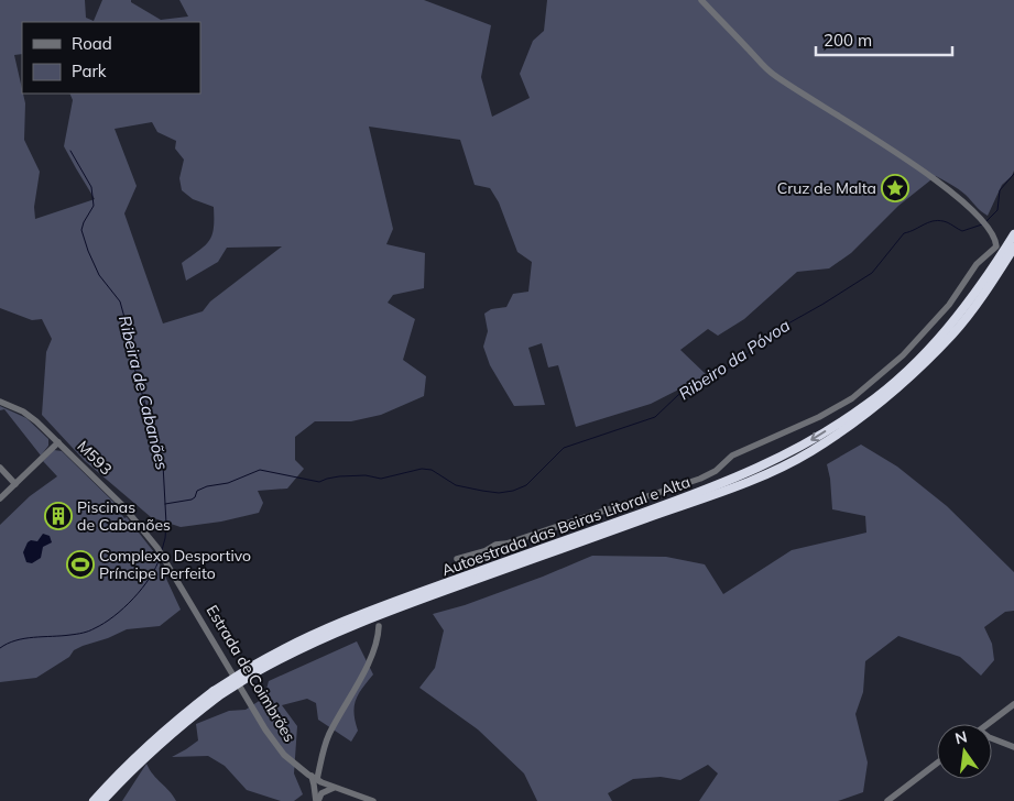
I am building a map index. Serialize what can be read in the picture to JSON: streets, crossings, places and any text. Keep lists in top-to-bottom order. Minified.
{"streets":{"highway":["Autoestrada das Beiras Litoral e Alta"],"street":["M593","Estrada de Coimbrões"]},"crossings":[["M593","Estrada de Coimbrões"]],"water":["Ribeiro da Póvoa","Ribeira de Cabanões"],"places":{"place":["Cruz de Malta"],"building":["Piscinas de Cabanões"],"sports":["Complexo Desportivo Príncipe Perfeito"]},"legend":["Road","Park"],"scale_bar":"200 m","north":"top"}
